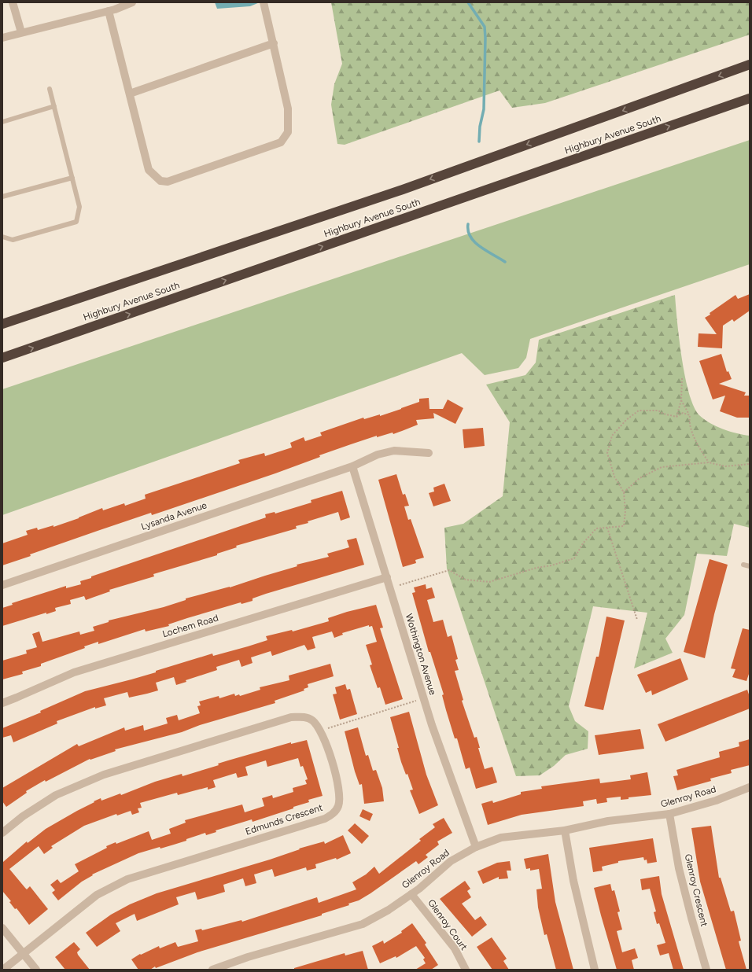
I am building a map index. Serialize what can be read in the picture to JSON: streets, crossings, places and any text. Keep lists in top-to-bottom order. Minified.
{"streets":{"highway":["Highbury Avenue South"],"street":["Lysanda Avenue","Lochem Road","Wothington Avenue","Glenroy Road","Edmunds Crescent","Glenroy Crescent","Glenroy Court"]},"crossings":[["Lysanda Avenue","Wothington Avenue"],["Lochem Road","Wothington Avenue"],["Wothington Avenue","Glenroy Road"],["Glenroy Road","Glenroy Crescent"],["Glenroy Road","Glenroy Court"]]}
